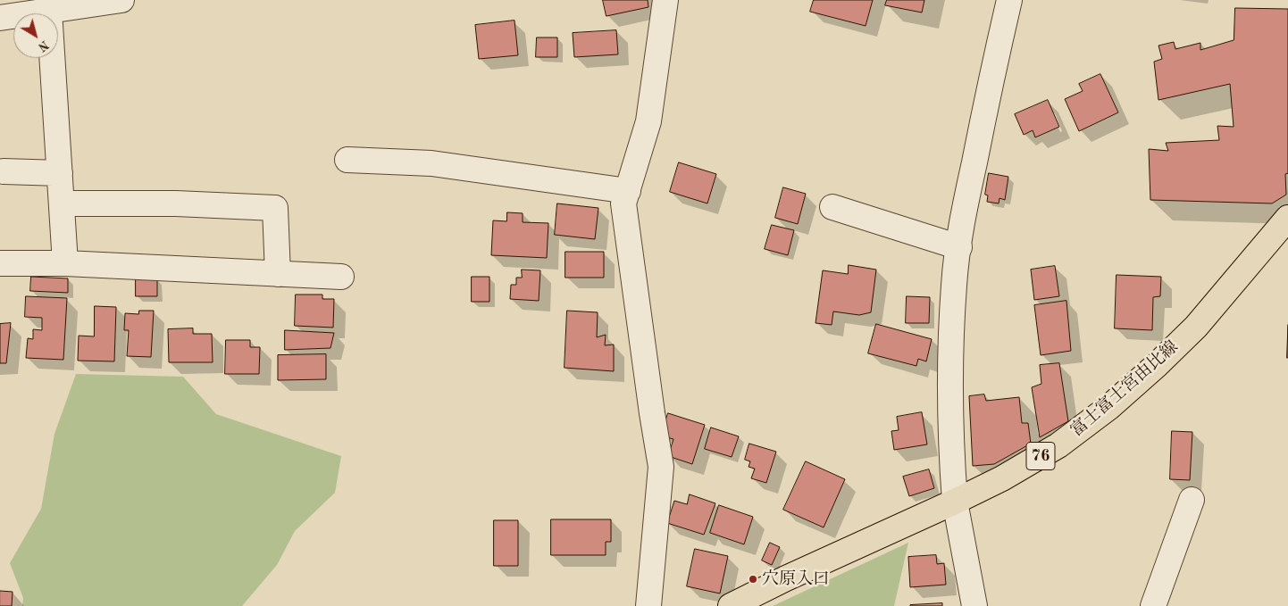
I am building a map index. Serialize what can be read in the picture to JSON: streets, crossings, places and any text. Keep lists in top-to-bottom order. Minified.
{"streets":{"main road":["富士富士宮由比線","76"]},"places":["穴原入口"],"north":"bottom right"}
